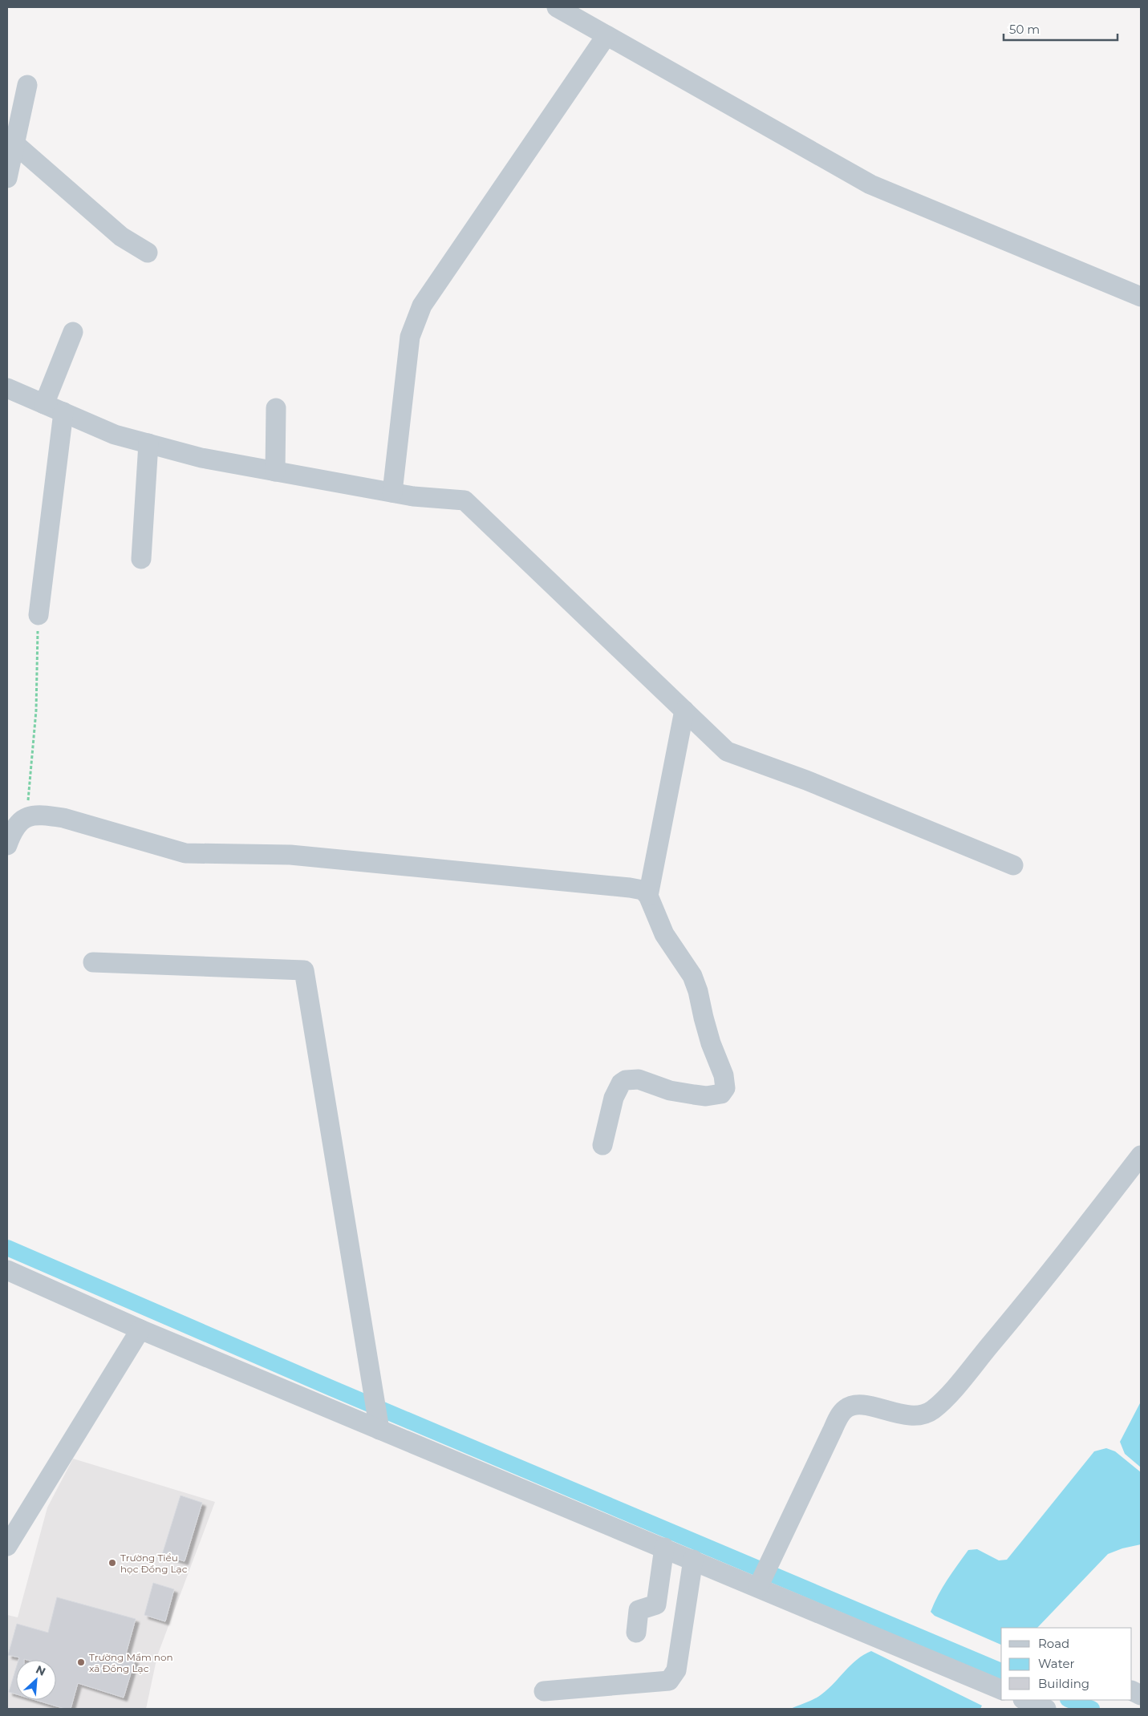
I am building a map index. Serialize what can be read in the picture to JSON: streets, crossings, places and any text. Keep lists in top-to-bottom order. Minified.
{"places":["Trường Tiểu học Đồng Lạc","Trường Mầm non xã Đồng Lạc"],"legend":["Road","Water","Building"],"scale_bar":"50 m","north":"top right"}
